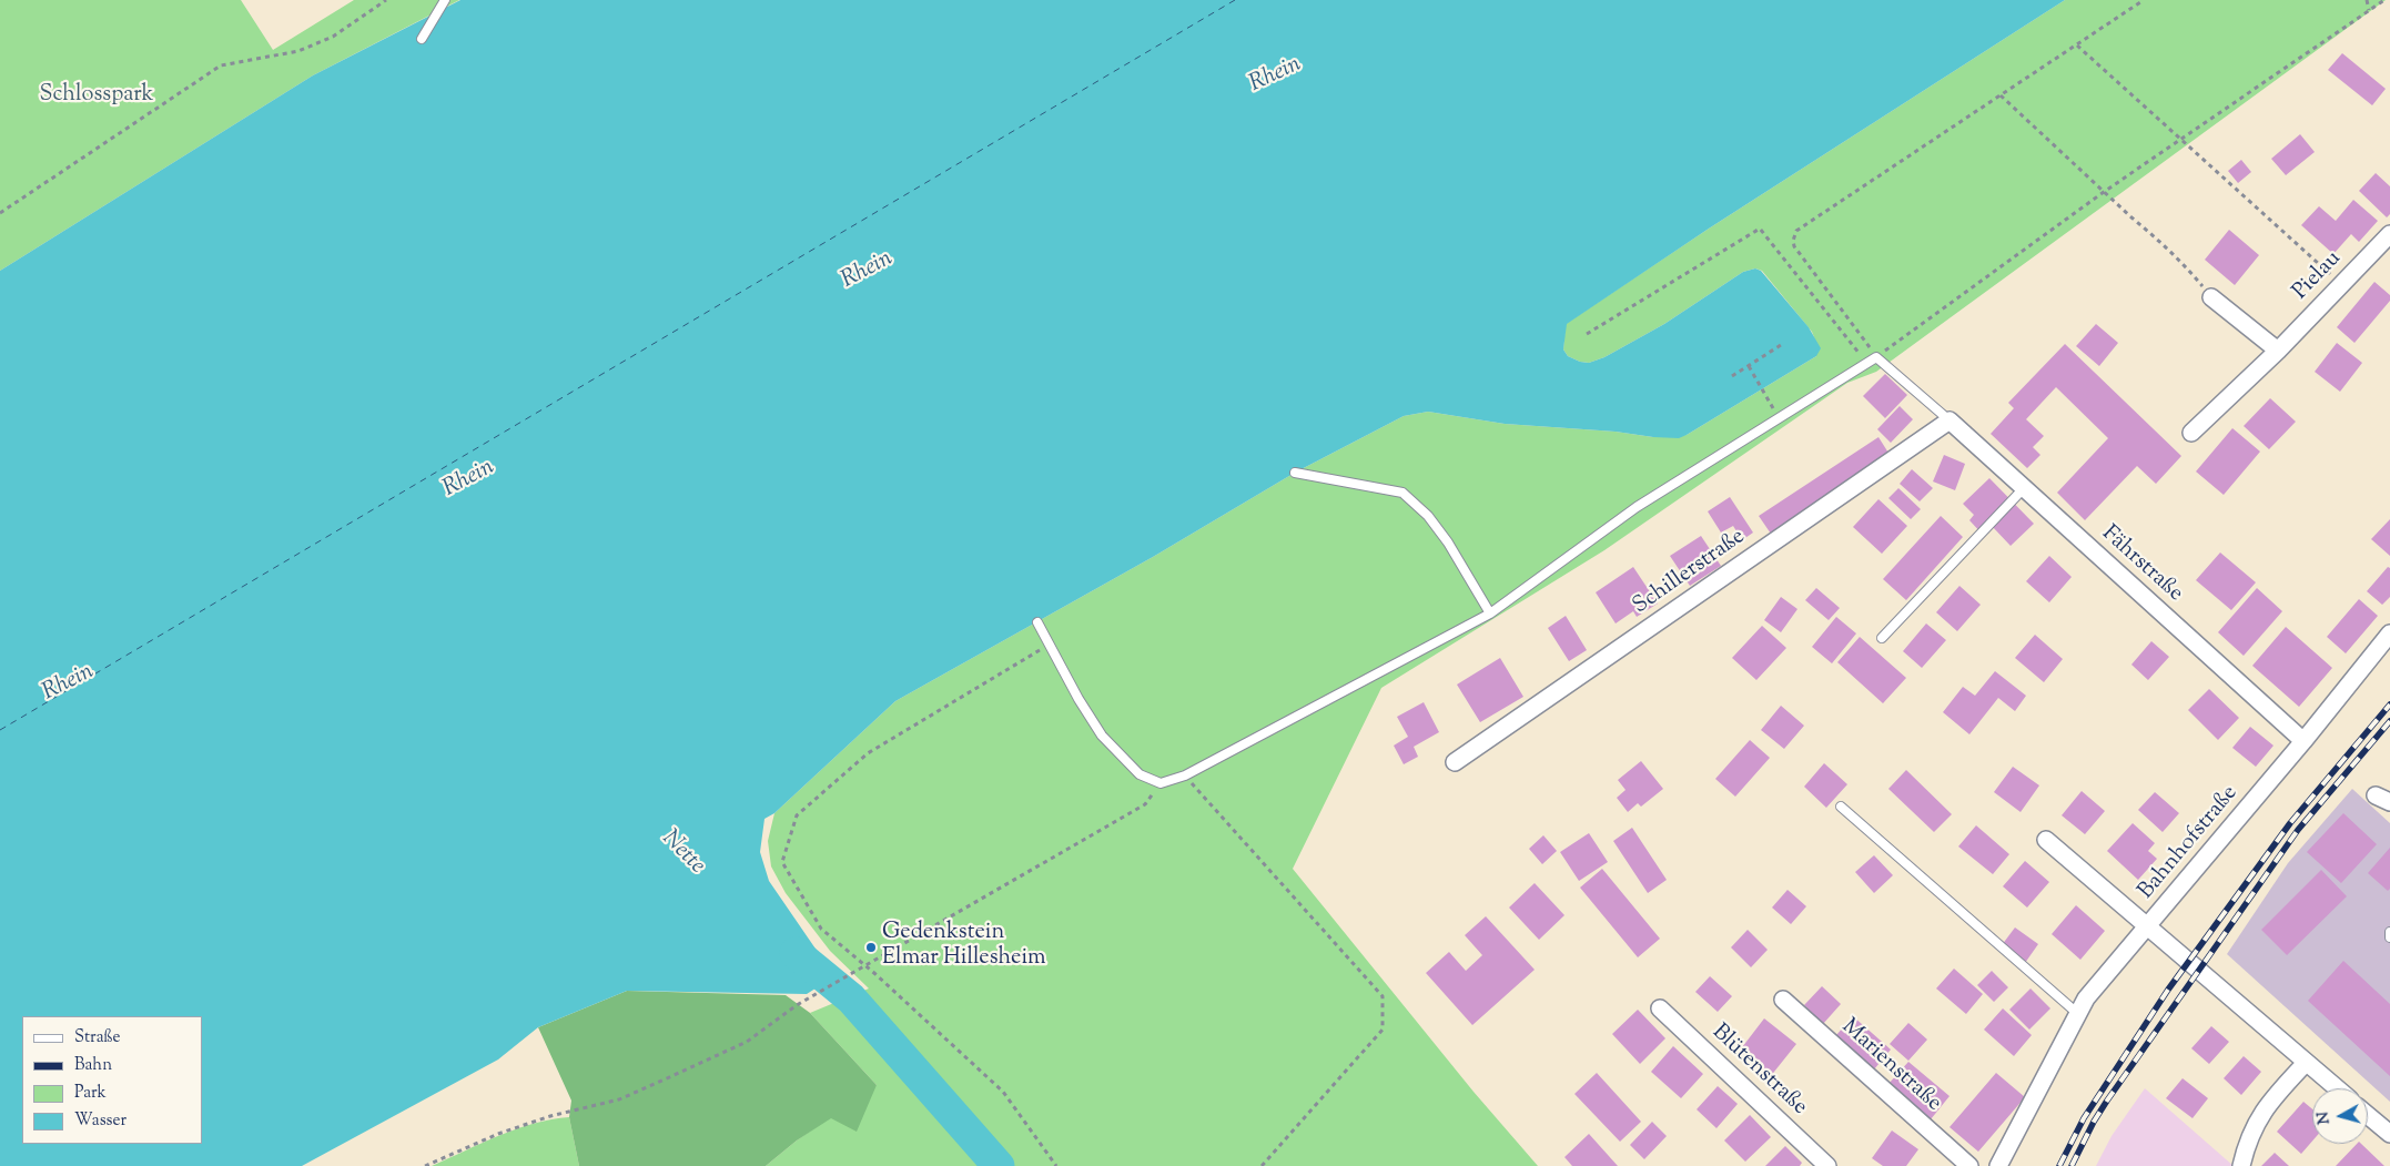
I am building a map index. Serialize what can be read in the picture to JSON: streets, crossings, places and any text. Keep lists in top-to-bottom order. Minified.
{"streets":{"street":["Pielau","Fährstraße","Schillerstraße","Bahnhofstraße","Marienstraße","Blütenstraße"]},"crossings":[["Fährstraße","Schillerstraße"],["Fährstraße","Bahnhofstraße"]],"water":["Rhein","Nette"],"parks":["Schlosspark"],"places":["Gedenkstein Elmar Hillesheim"],"legend":["Straße","Bahn","Park","Wasser"],"north":"left"}
